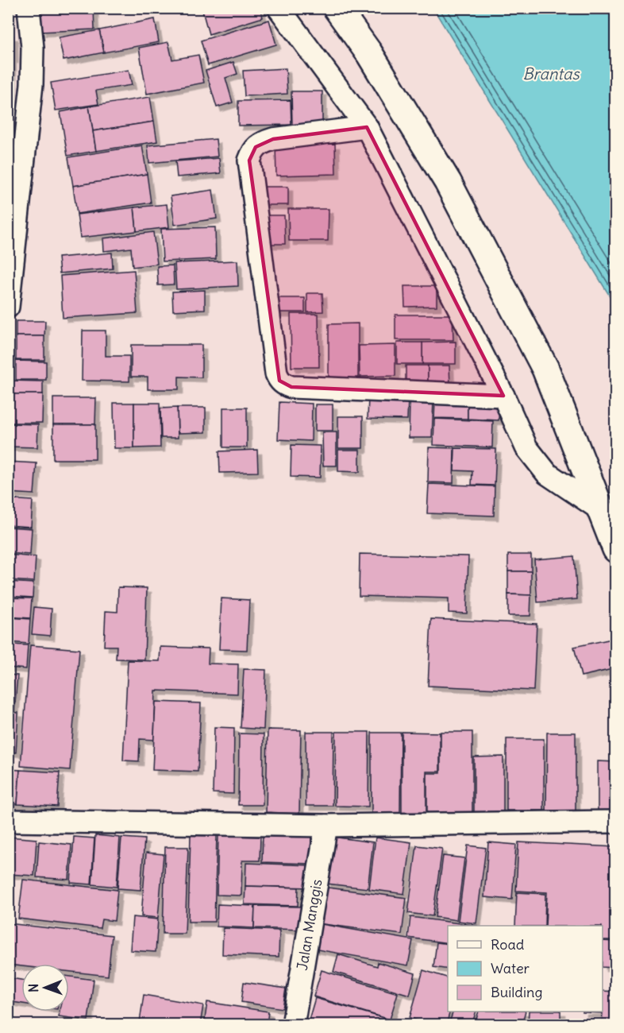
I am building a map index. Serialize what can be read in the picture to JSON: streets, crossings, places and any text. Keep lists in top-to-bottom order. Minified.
{"streets":{"street":["Jalan Manggis"]},"water":["Brantas"],"legend":["Road","Water","Building"],"north":"left"}
